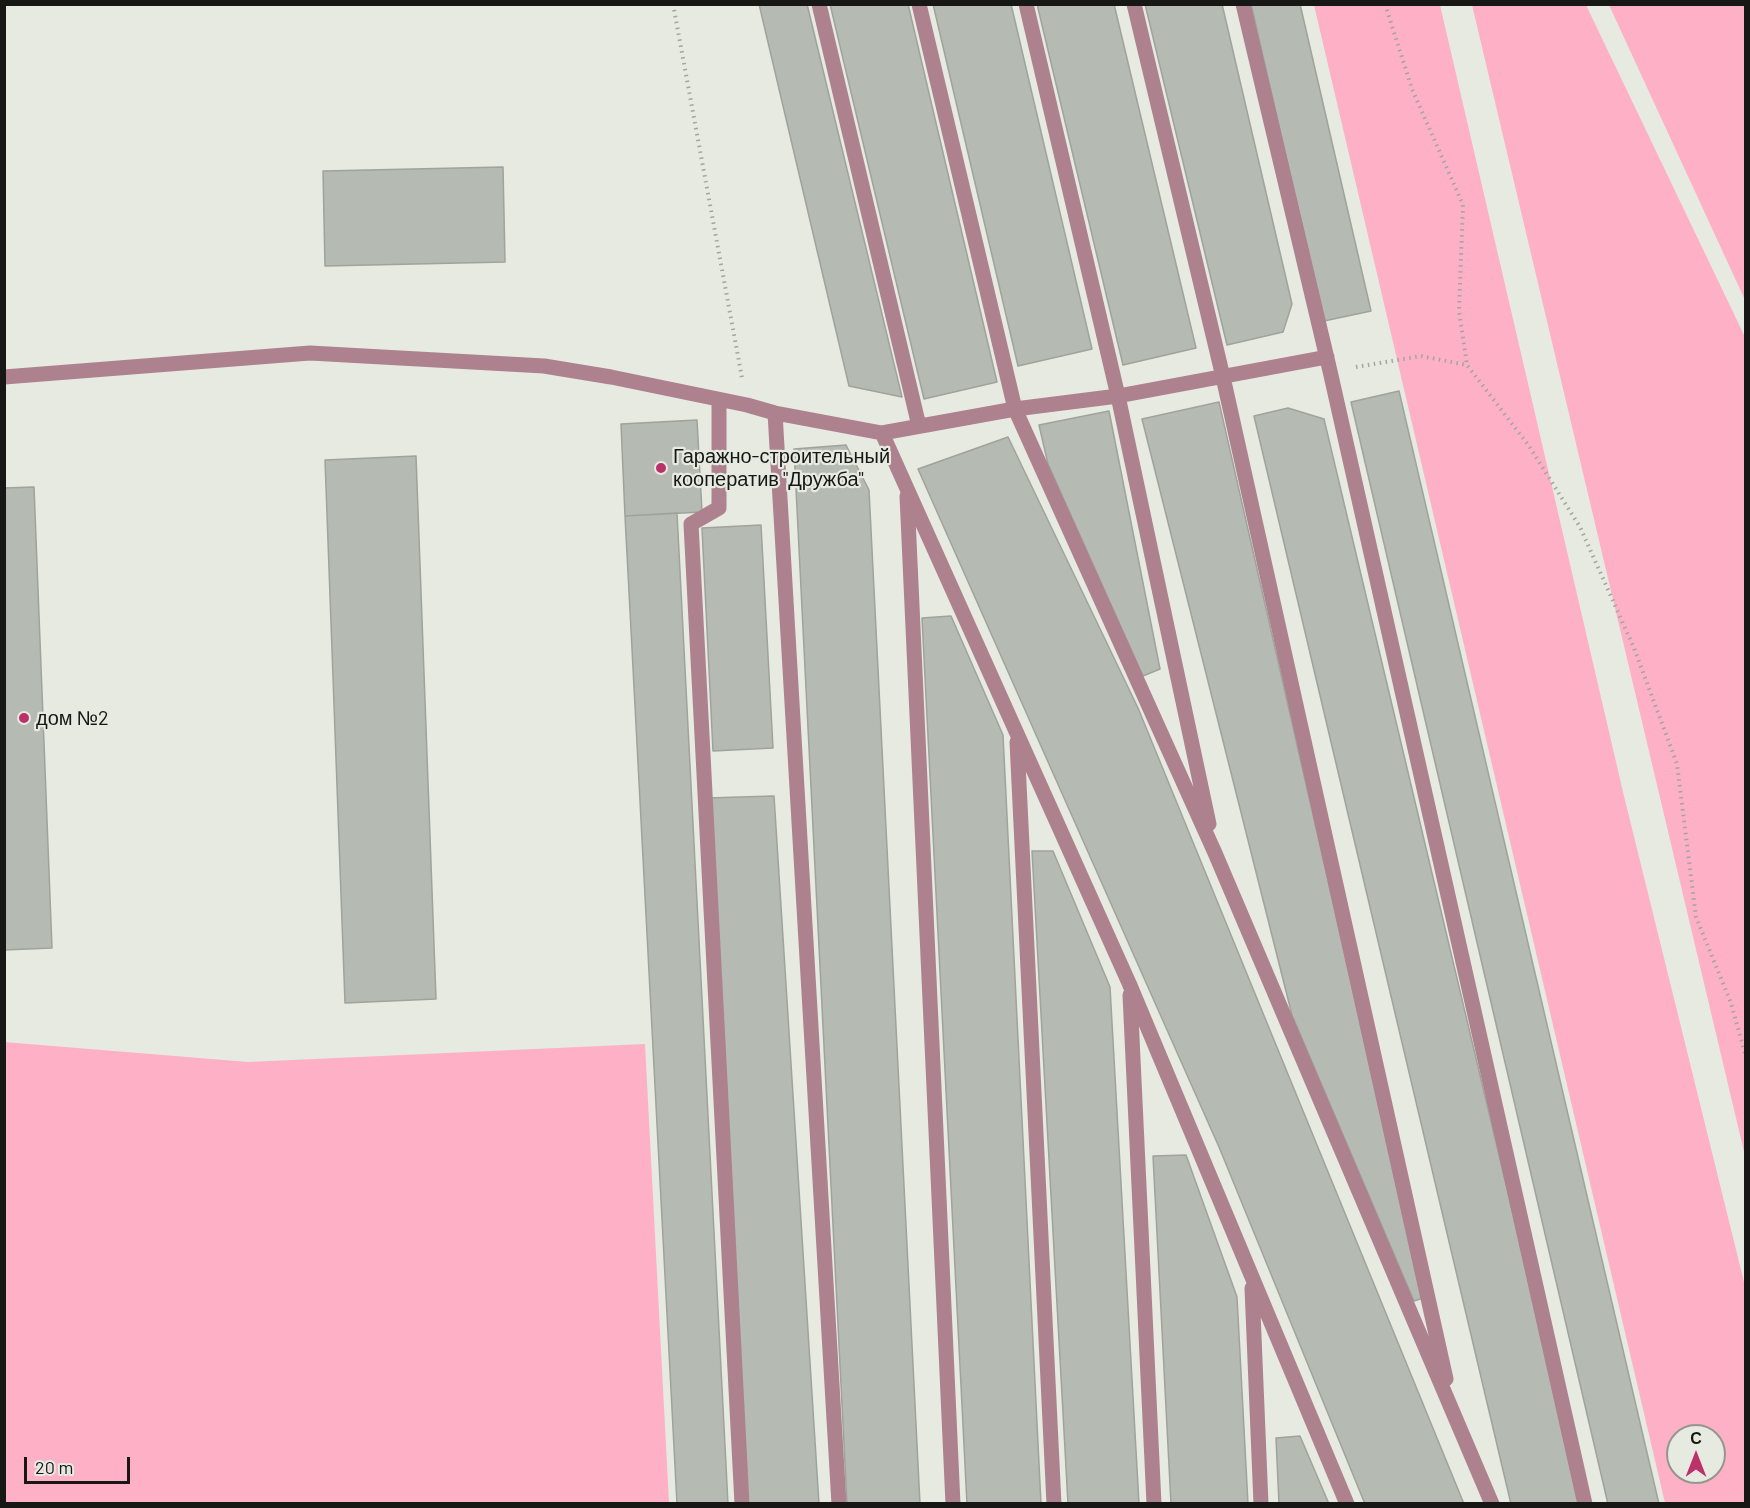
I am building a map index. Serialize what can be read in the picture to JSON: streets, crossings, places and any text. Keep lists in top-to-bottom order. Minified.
{"places":["Гаражно-строительный кооператив \"Дружба\"","дом №2"],"scale_bar":"20 m","north":"top"}
